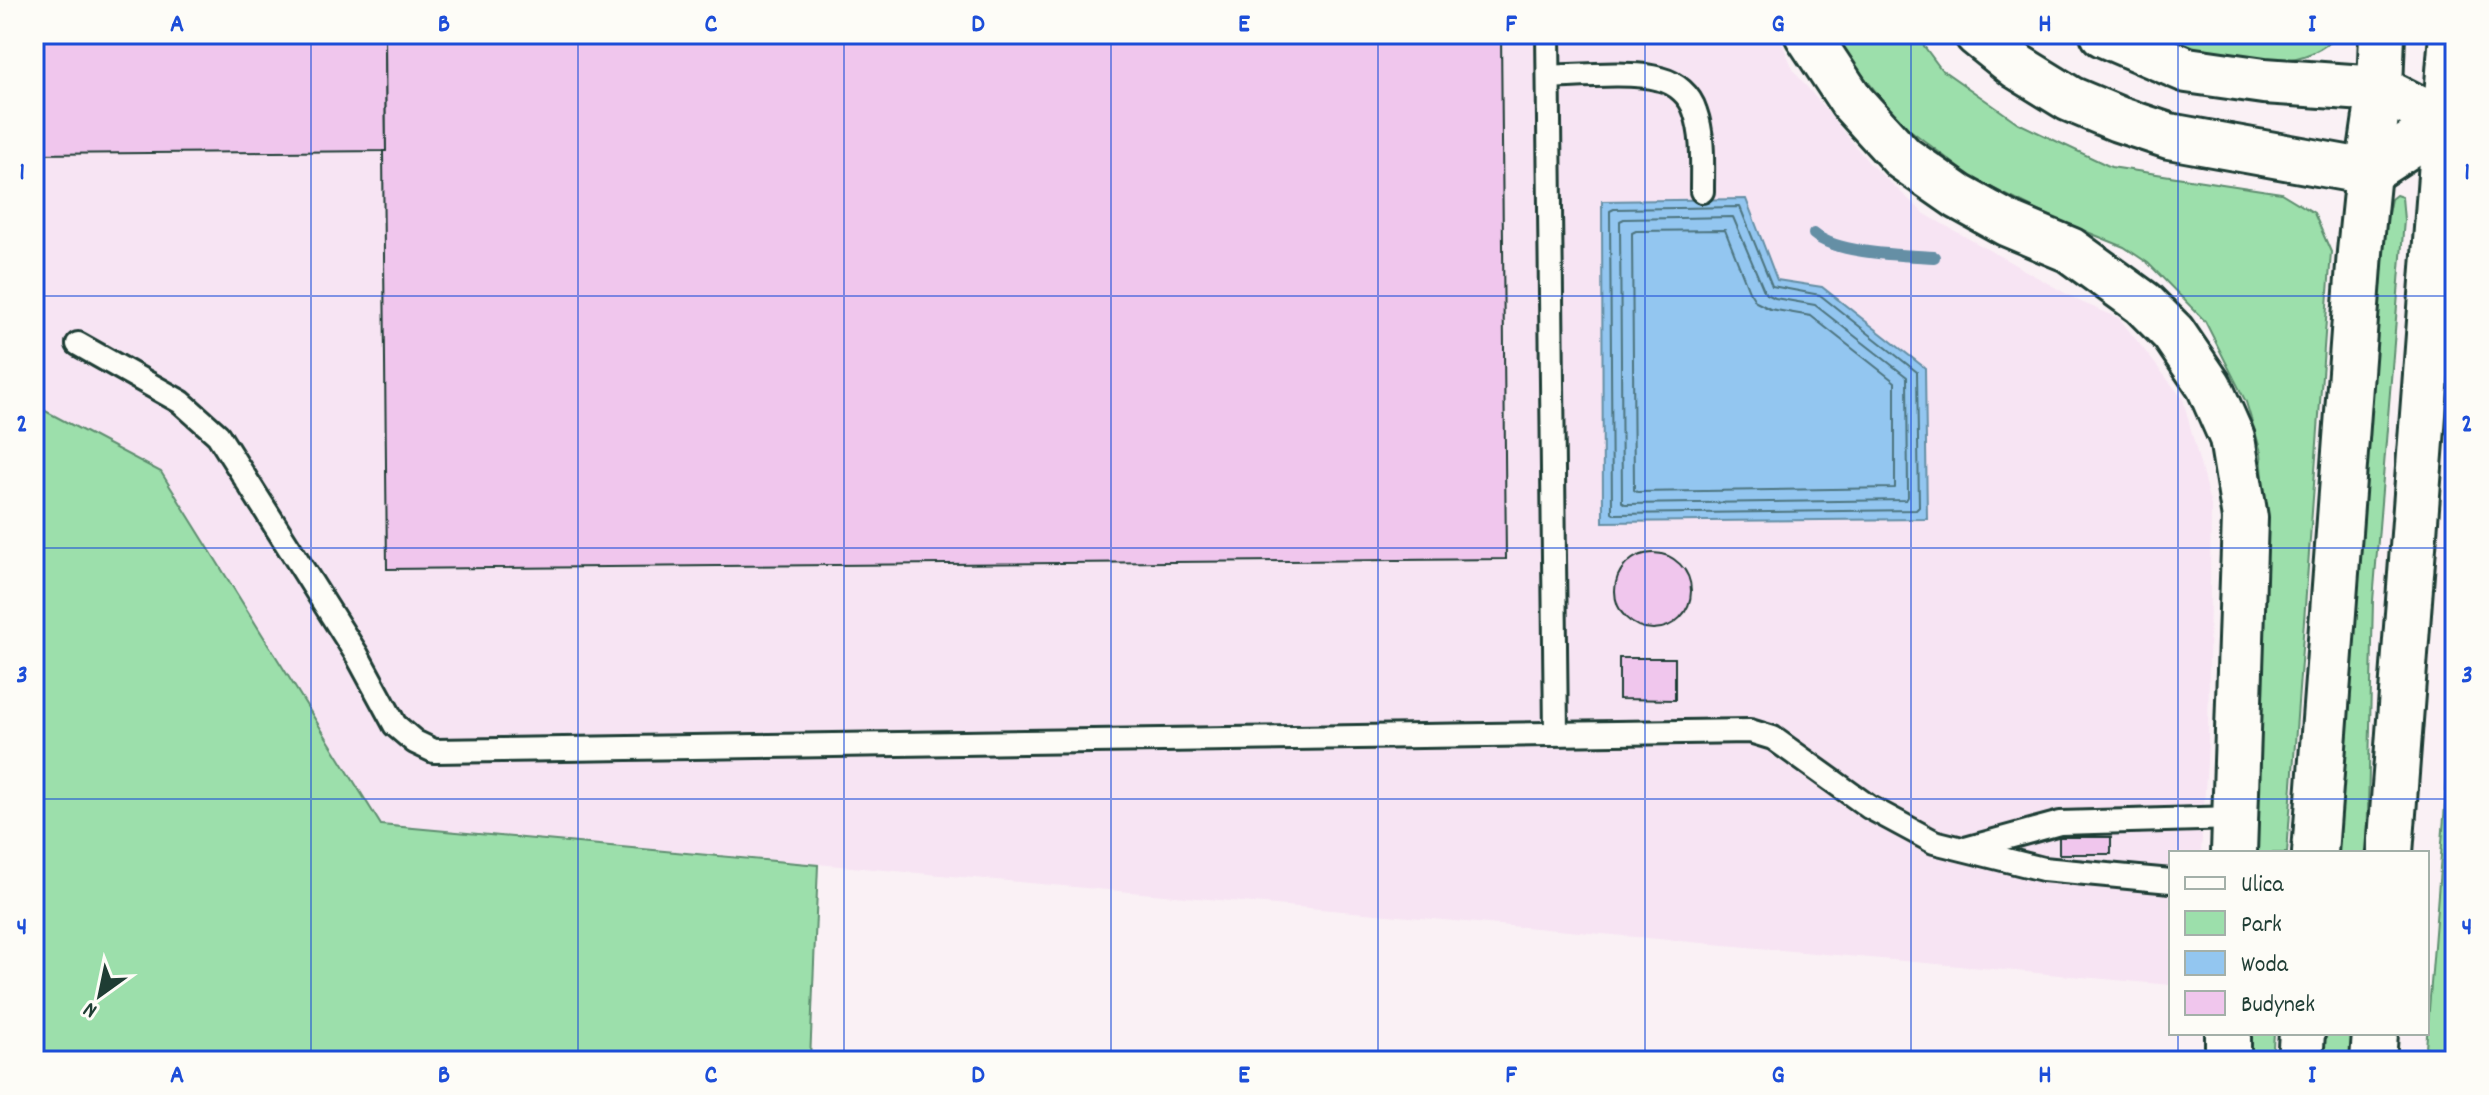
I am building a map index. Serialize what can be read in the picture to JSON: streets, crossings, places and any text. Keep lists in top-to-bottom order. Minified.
{"legend":["Ulica","Park","Woda","Budynek"],"north":"bottom left","grid":{"columns":["A","B","C","D","E","F","G","H","I"],"rows":["1","2","3","4"]}}
